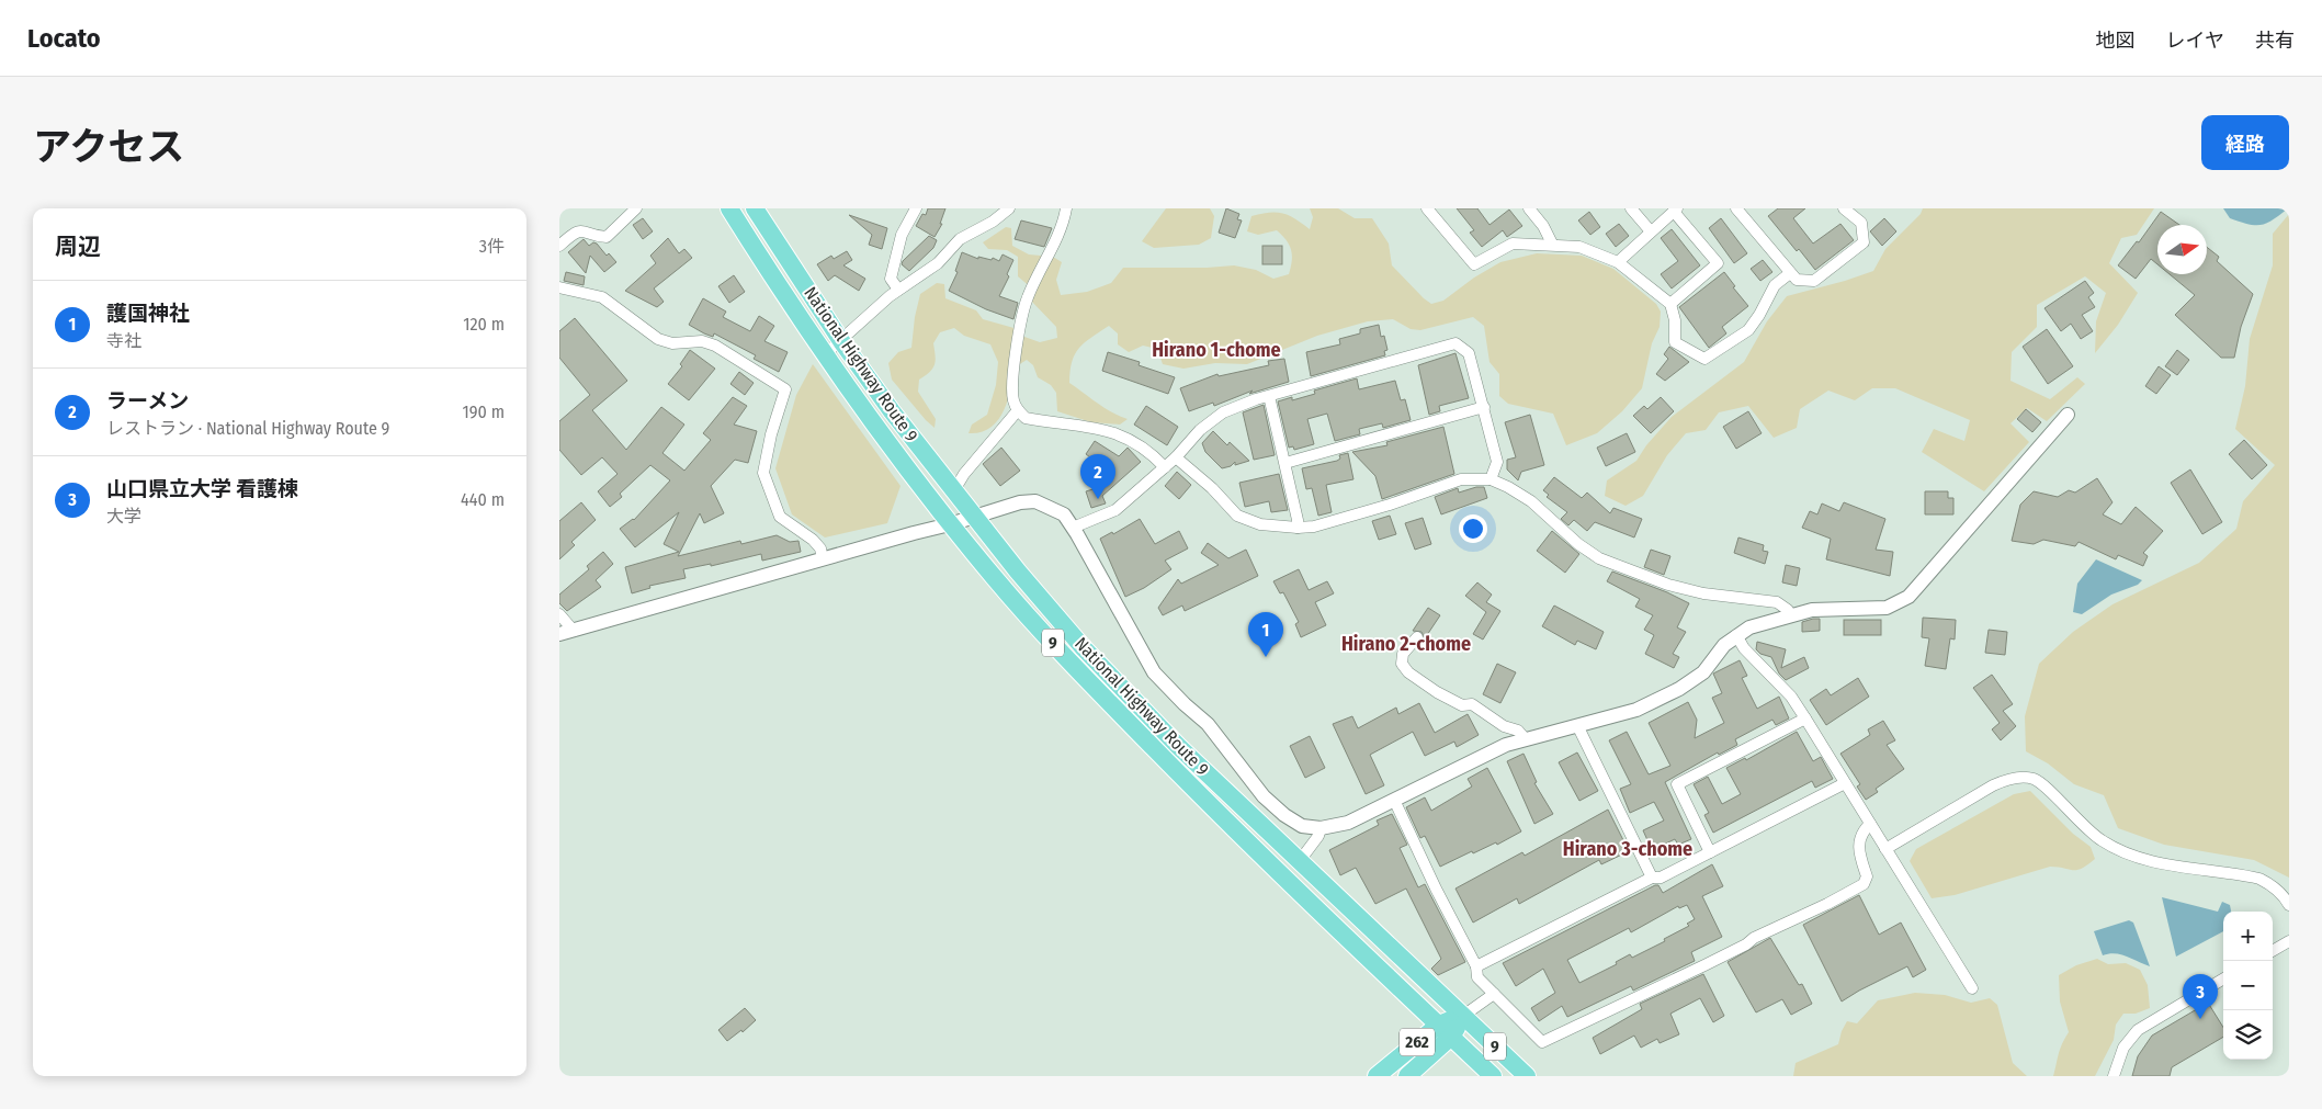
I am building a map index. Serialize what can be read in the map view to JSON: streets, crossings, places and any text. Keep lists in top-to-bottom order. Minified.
{"streets":{"highway":["National Highway Route 9","9","262"]},"crossings":[["National Highway Route 9","262"]],"districts":["Hirano 1-chome","Hirano 2-chome","Hirano 3-chome"],"north":"right","page":{"header":"Locato","nav":["地図","レイヤ","共有"],"title":"アクセス","buttons":"経路","heading":["周辺","3件"],"list":[{"mark":"1","name":"護国神社","note":"寺社","value":"120 m"},{"mark":"2","name":"ラーメン","note":"レストラン · National Highway Route 9","value":"190 m"},{"mark":"3","name":"山口県立大学 看護棟","note":"大学","value":"440 m"}],"pins":["2","1","3"],"map_buttons":["+","−"]}}
